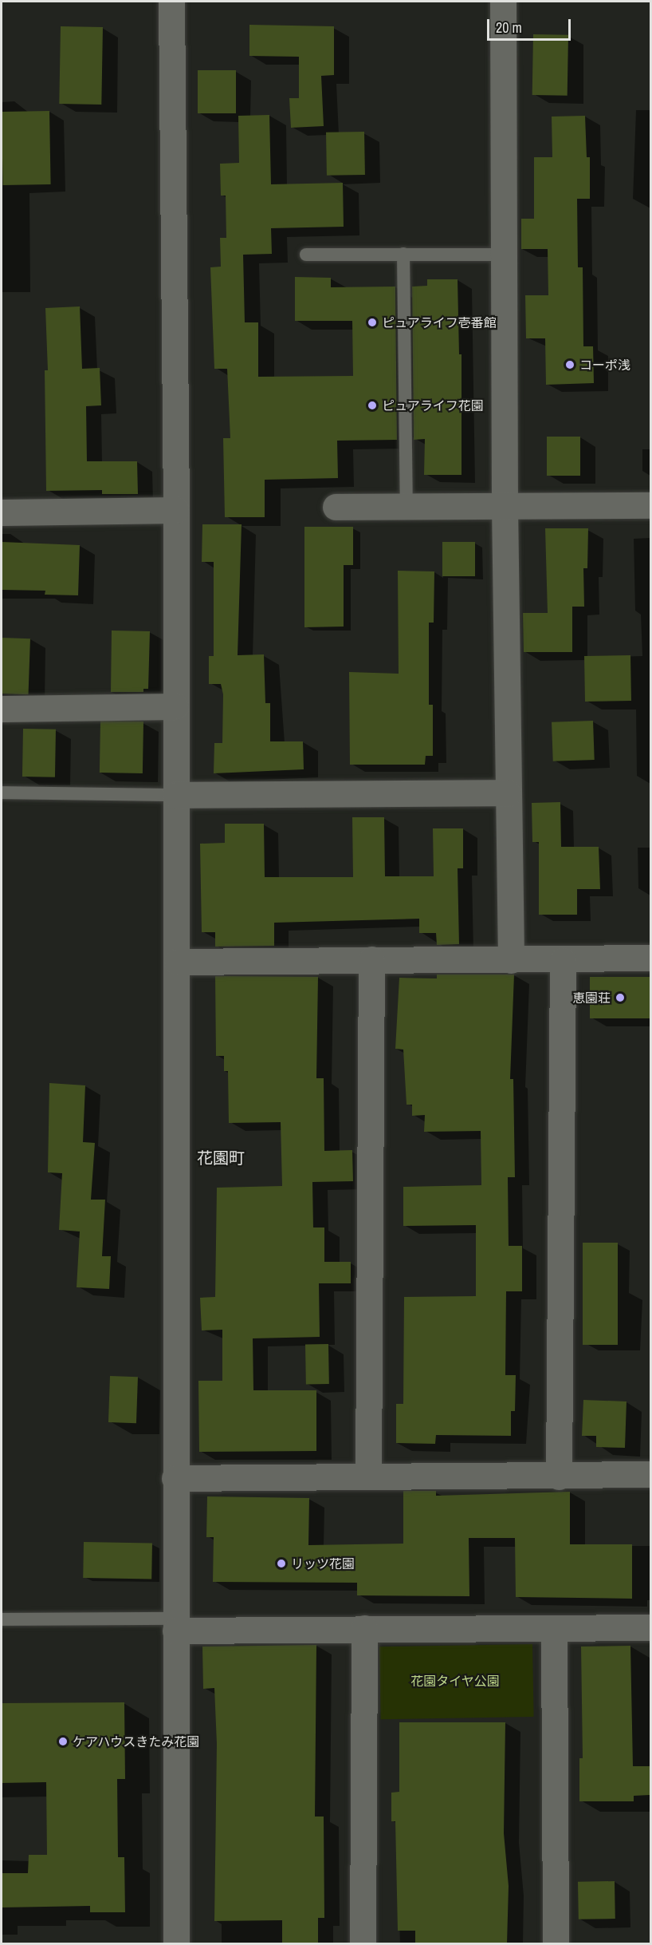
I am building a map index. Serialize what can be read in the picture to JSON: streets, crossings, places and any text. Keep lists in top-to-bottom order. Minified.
{"districts":["花園町"],"parks":["花園タイヤ公園"],"places":["ピュアライフ壱番館","コーポ浅","ピュアライフ花園","恵園荘","リッツ花園","ケアハウスきたみ花園"],"scale_bar":"20 m"}
